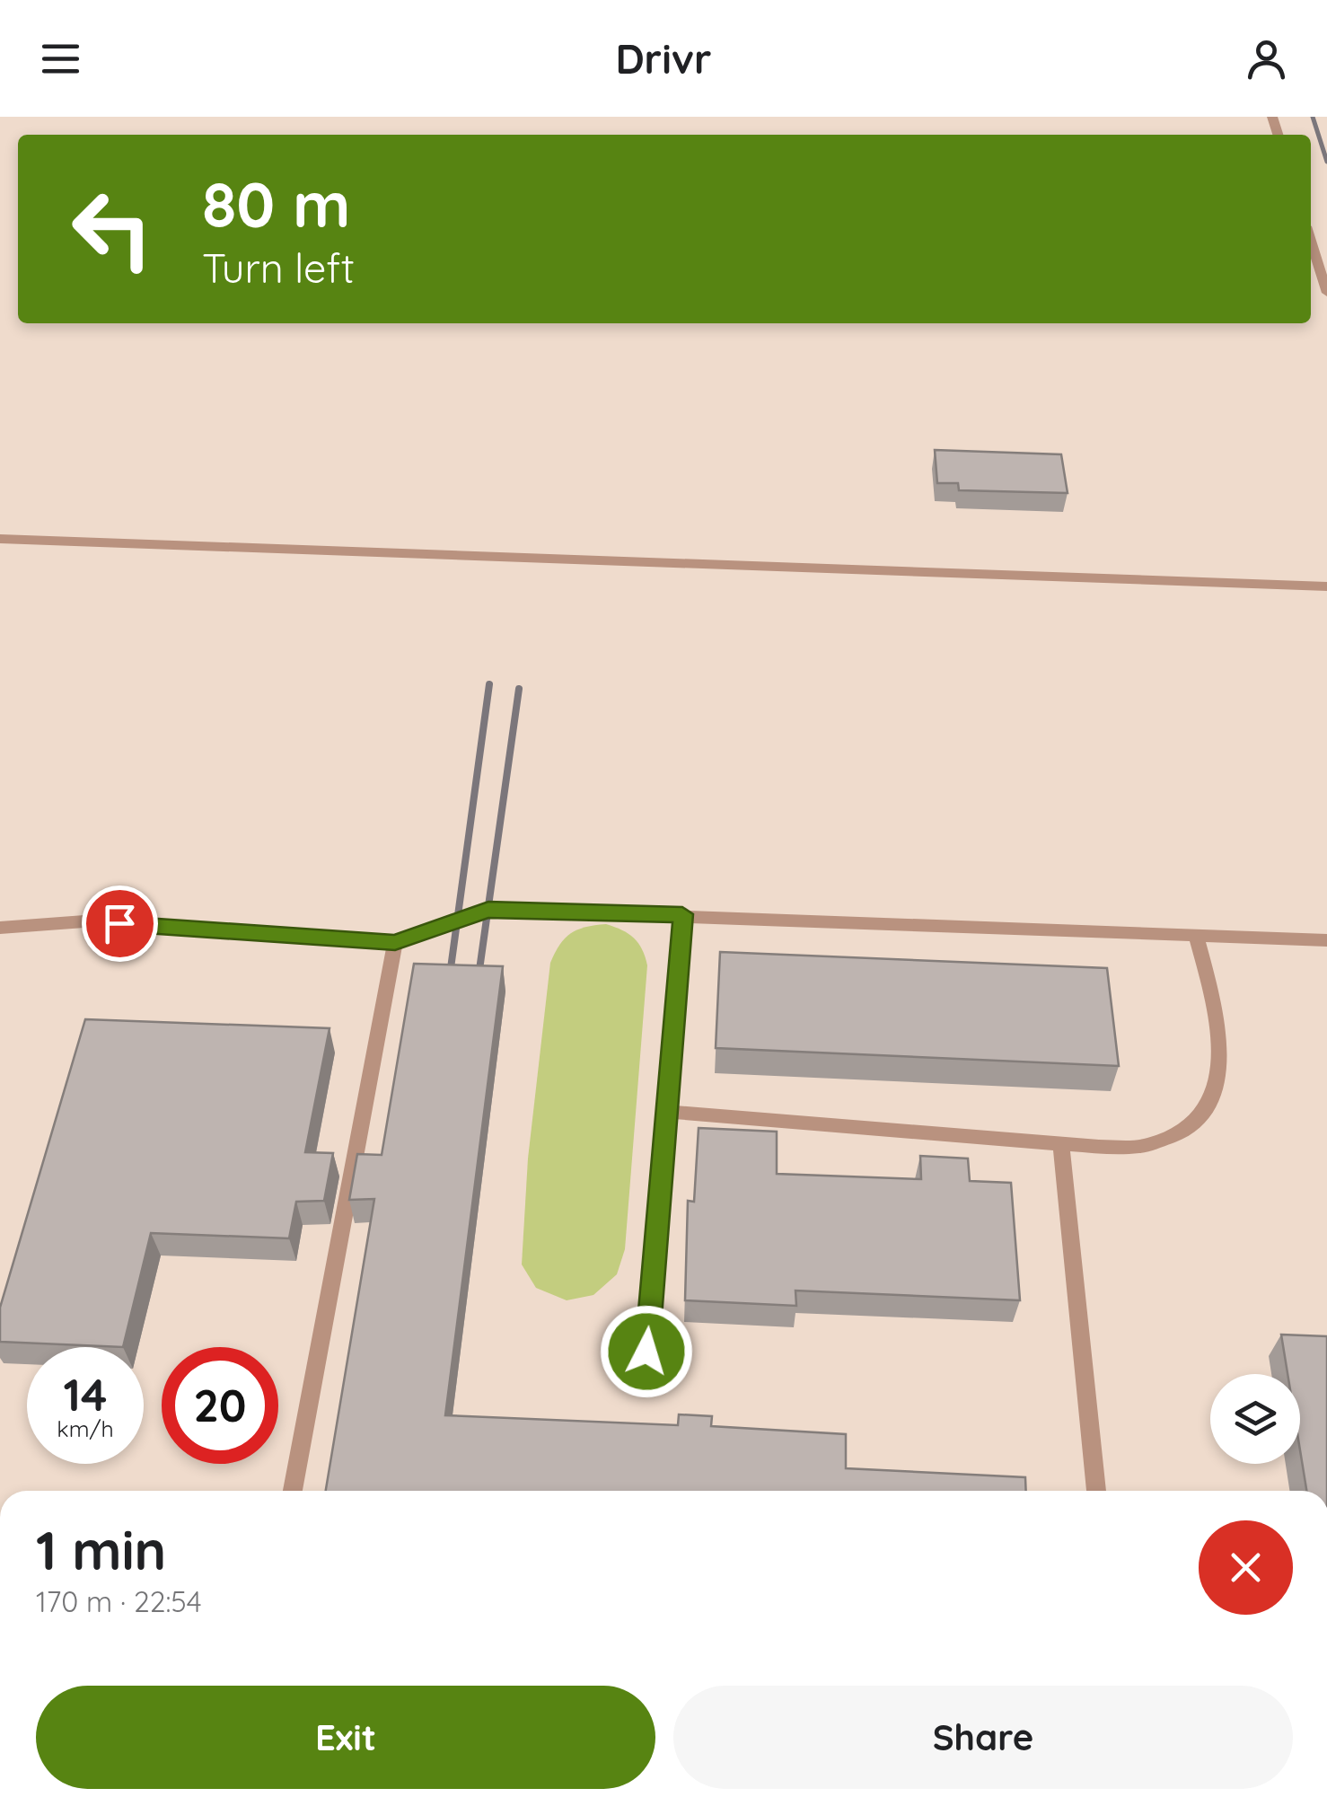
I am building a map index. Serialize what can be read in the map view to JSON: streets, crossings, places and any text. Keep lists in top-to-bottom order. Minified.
{"page":{"header":"Drivr","turn":["80 m","Turn left"],"speed":"14 km/h","limit":"20","heading":["1 min","170 m · 22:54"],"buttons":["Exit","Share"]}}
